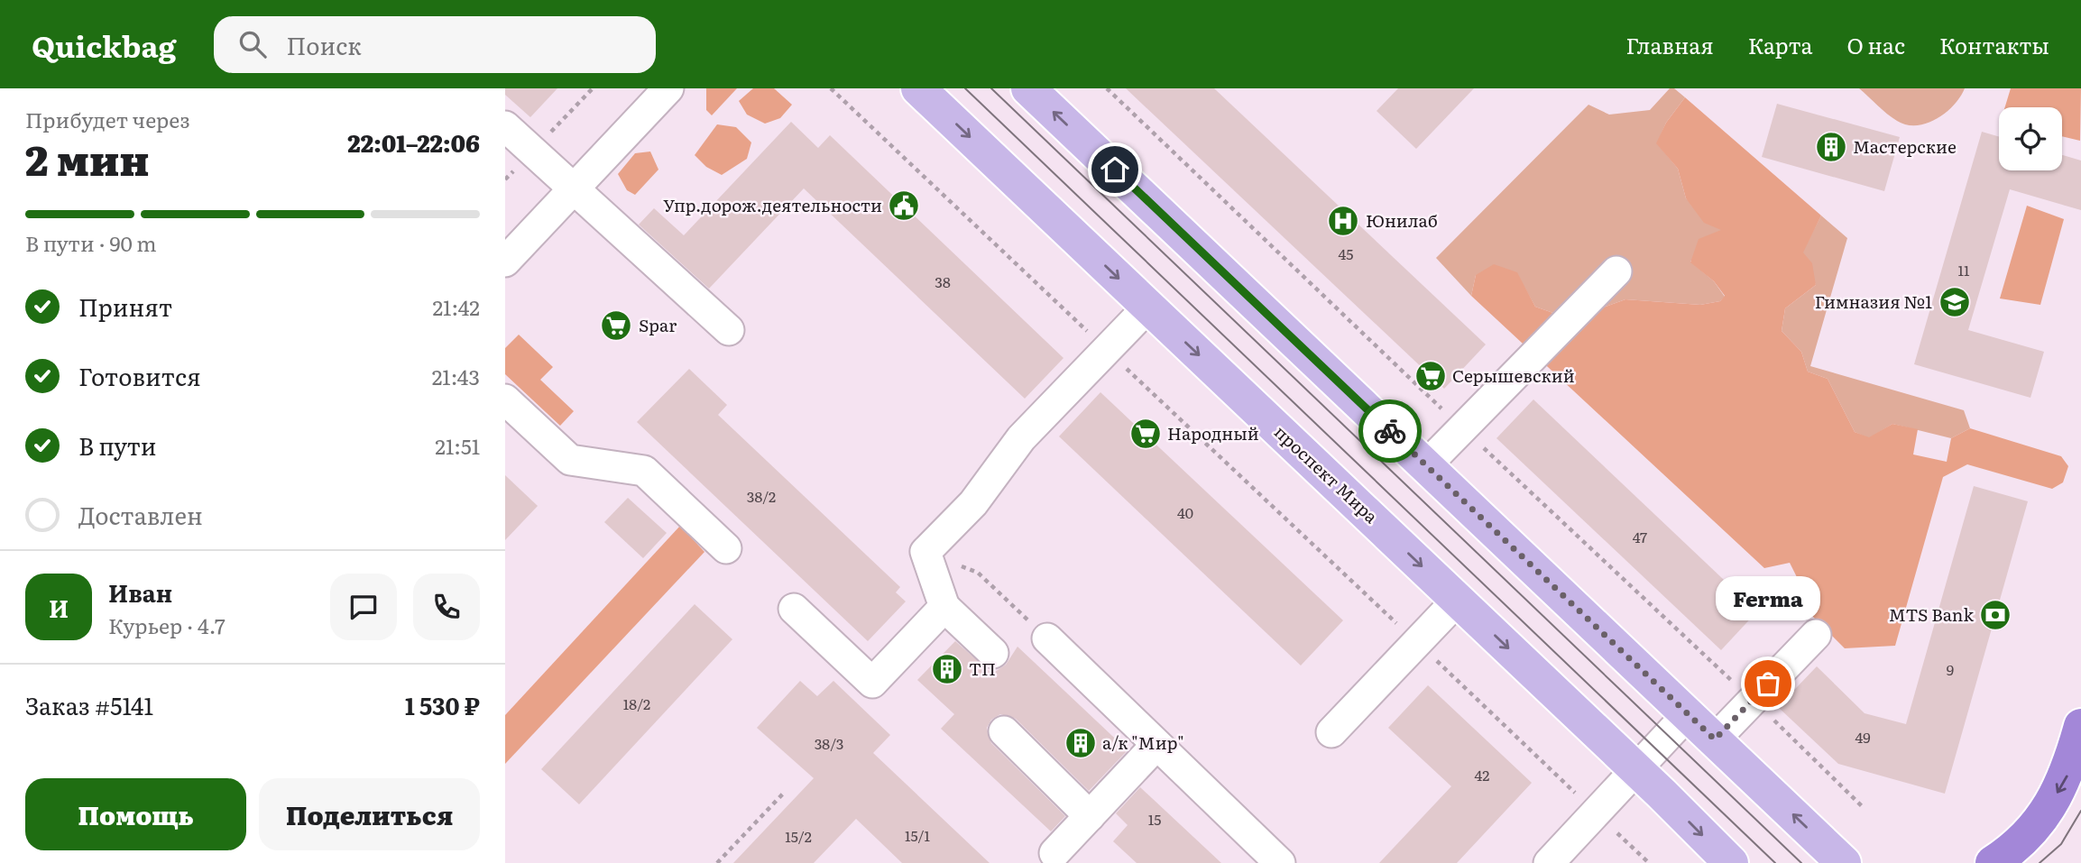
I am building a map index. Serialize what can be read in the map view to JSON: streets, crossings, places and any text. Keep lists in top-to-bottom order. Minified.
{"streets":{"main road":["проспект Мира"]},"places":{"building":["Мастерские","ТП","а/к \"Мир\""],"public building":["Упр.дорож.деятельности"],"hospital":["Юнилаб"],"school or university":["Гимназия №1"],"supermarket":["Spar","Серышевский","Народный"],"bank":["MTS Bank"],"other":["Ferma"]},"house_numbers":["45","11","38","38/2","40","47","9","18/2","49","38/3","42","15","15/1","15/2"],"page":{"header":"Quickbag","search":"Поиск","nav":["Главная","Карта","О нас","Контакты"],"heading":["2 мин","Прибудет через","22:01–22:06"],"panel":["Иван","Курьер · 4.7","Заказ #5141","1 530 ₽"],"bar":"В пути · 90 m","list":[["Принят","21:42"],["Готовится","21:43"],["В пути","21:51"],"Доставлен"],"round":"И","bubble":"Ferma","buttons":["Помощь","Поделиться"]}}
